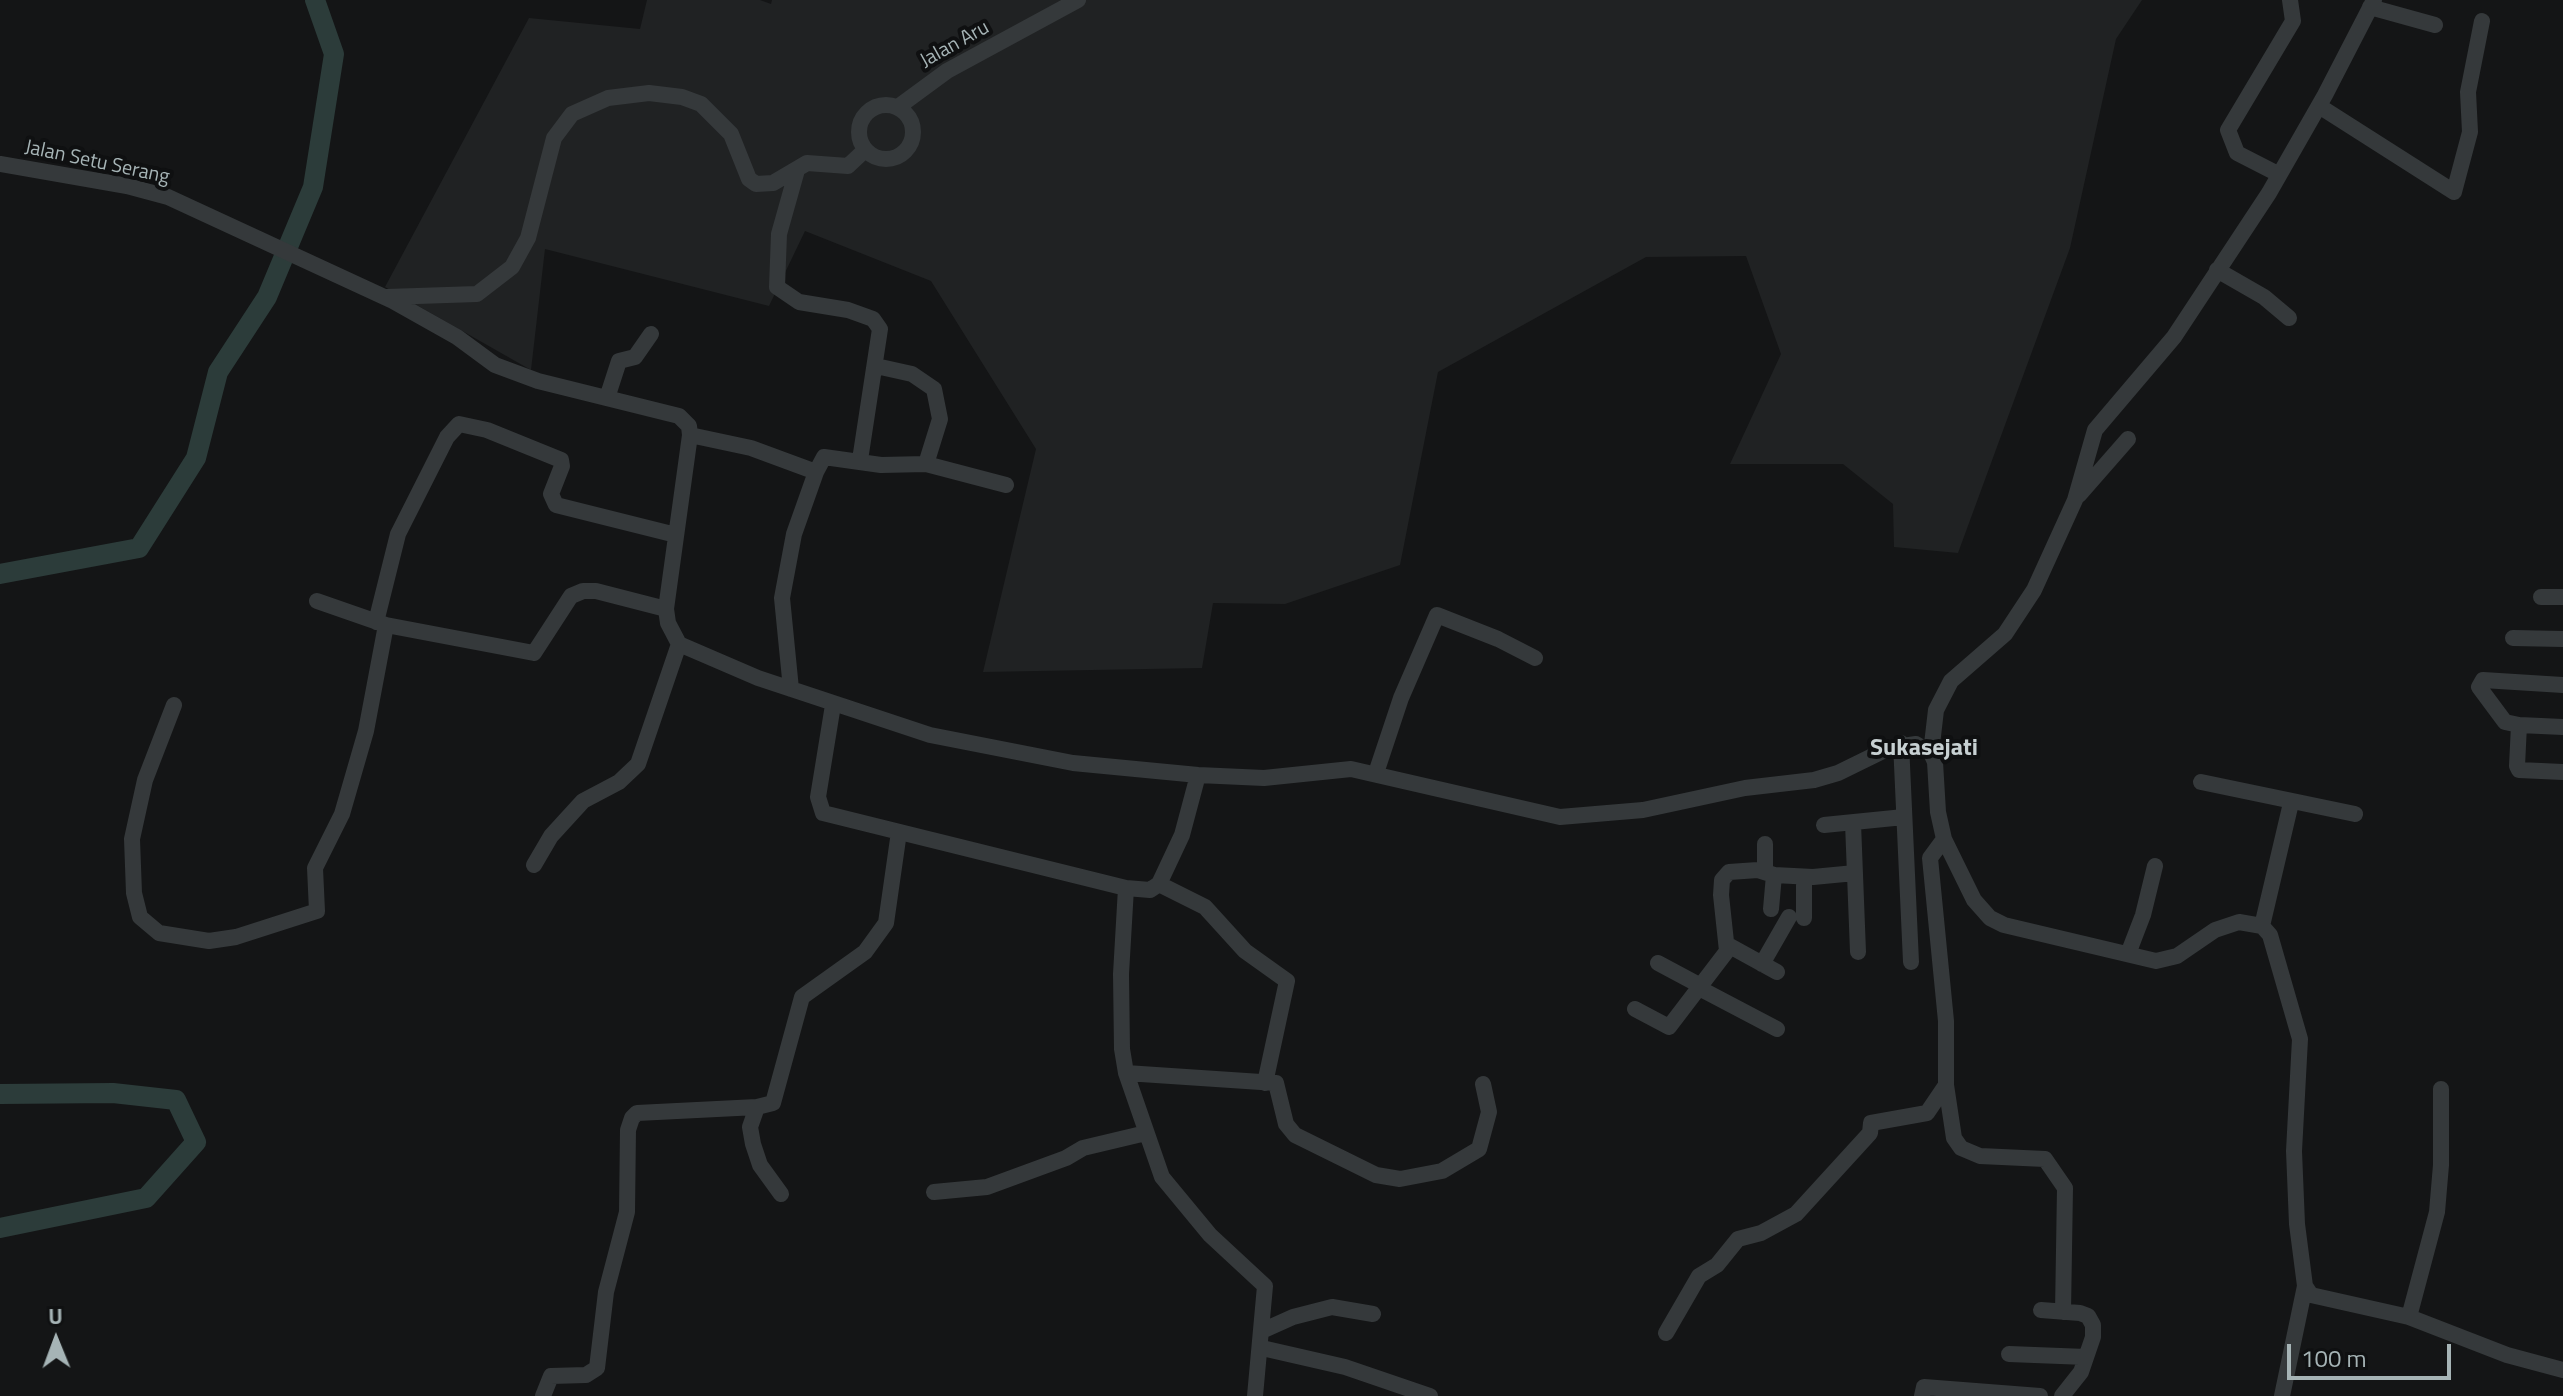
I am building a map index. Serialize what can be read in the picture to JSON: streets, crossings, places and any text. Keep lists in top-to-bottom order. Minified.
{"streets":{"street":["Jalan Aru","Jalan Setu Serang"]},"districts":["Sukasejati"],"scale_bar":"100 m","north":"top"}
